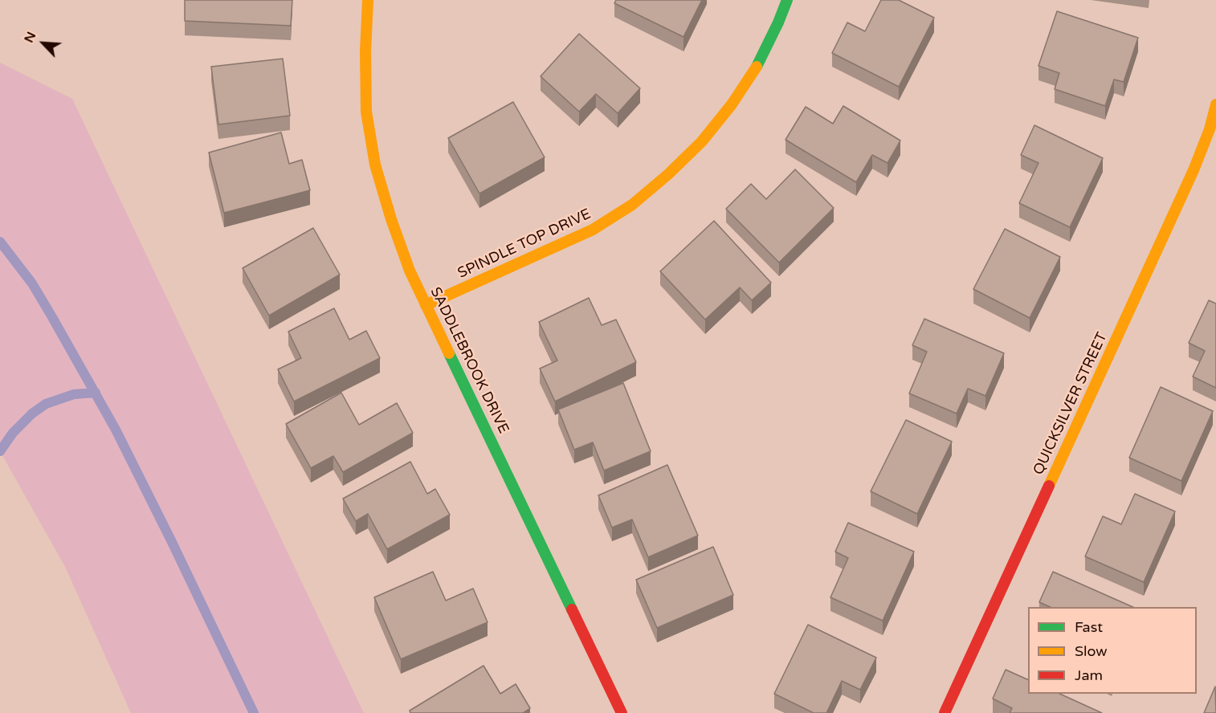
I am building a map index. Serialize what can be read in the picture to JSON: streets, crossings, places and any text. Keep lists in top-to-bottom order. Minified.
{"streets":{"street":["SPINDLE TOP DRIVE","SADDLEBROOK DRIVE","QUICKSILVER STREET"]},"crossings":[["SPINDLE TOP DRIVE","SADDLEBROOK DRIVE"]],"legend":["Fast","Slow","Jam"],"north":"top left"}
